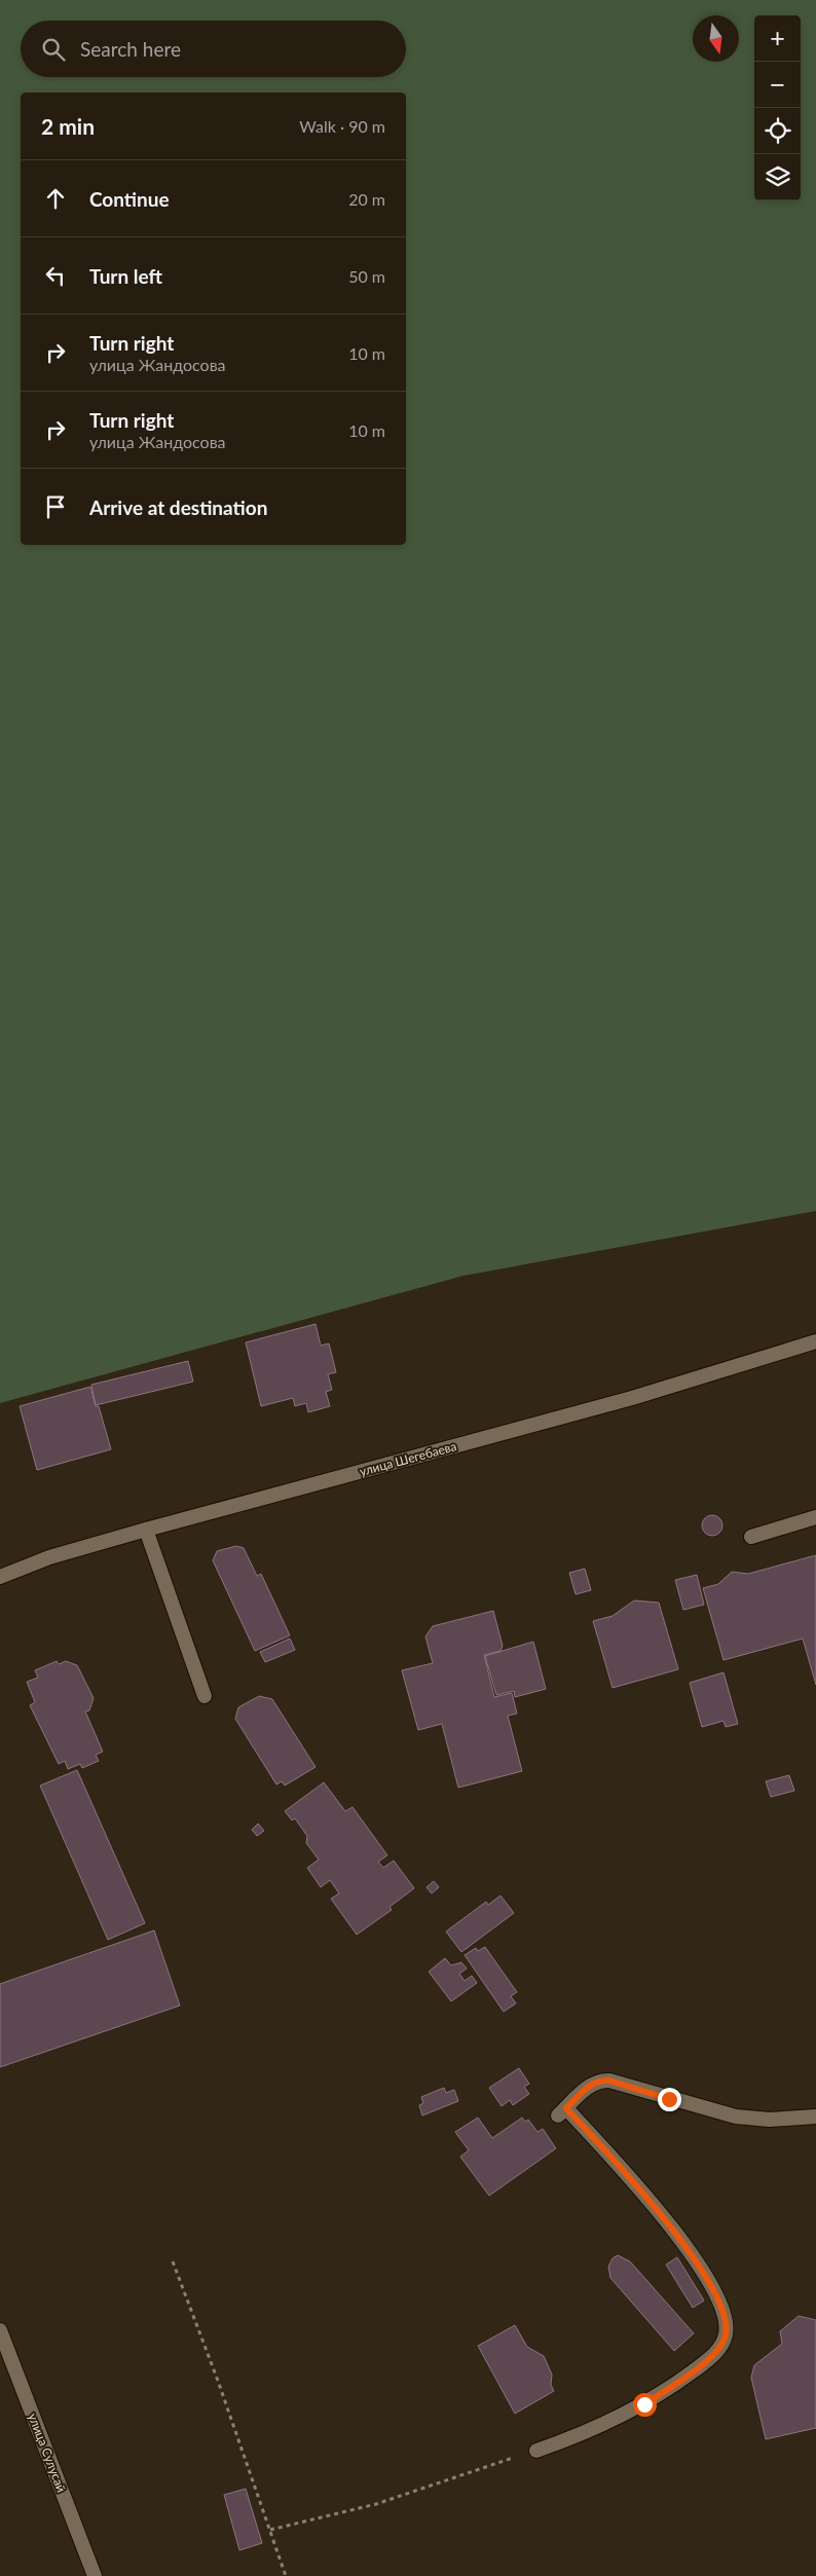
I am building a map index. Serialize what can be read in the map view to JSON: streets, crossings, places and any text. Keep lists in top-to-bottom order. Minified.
{"streets":{"main road":["улица Шегебаева","улица Сулусай"]},"north":"bottom","page":{"map_buttons":["+","−"],"search":"Search here","heading":["2 min","Walk · 90 m"],"list":[["Continue","20 m"],["Turn left","50 m"],["Turn right","улица Жандосова","10 m"],["Turn right","улица Жандосова","10 m"],"Arrive at destination"]}}
